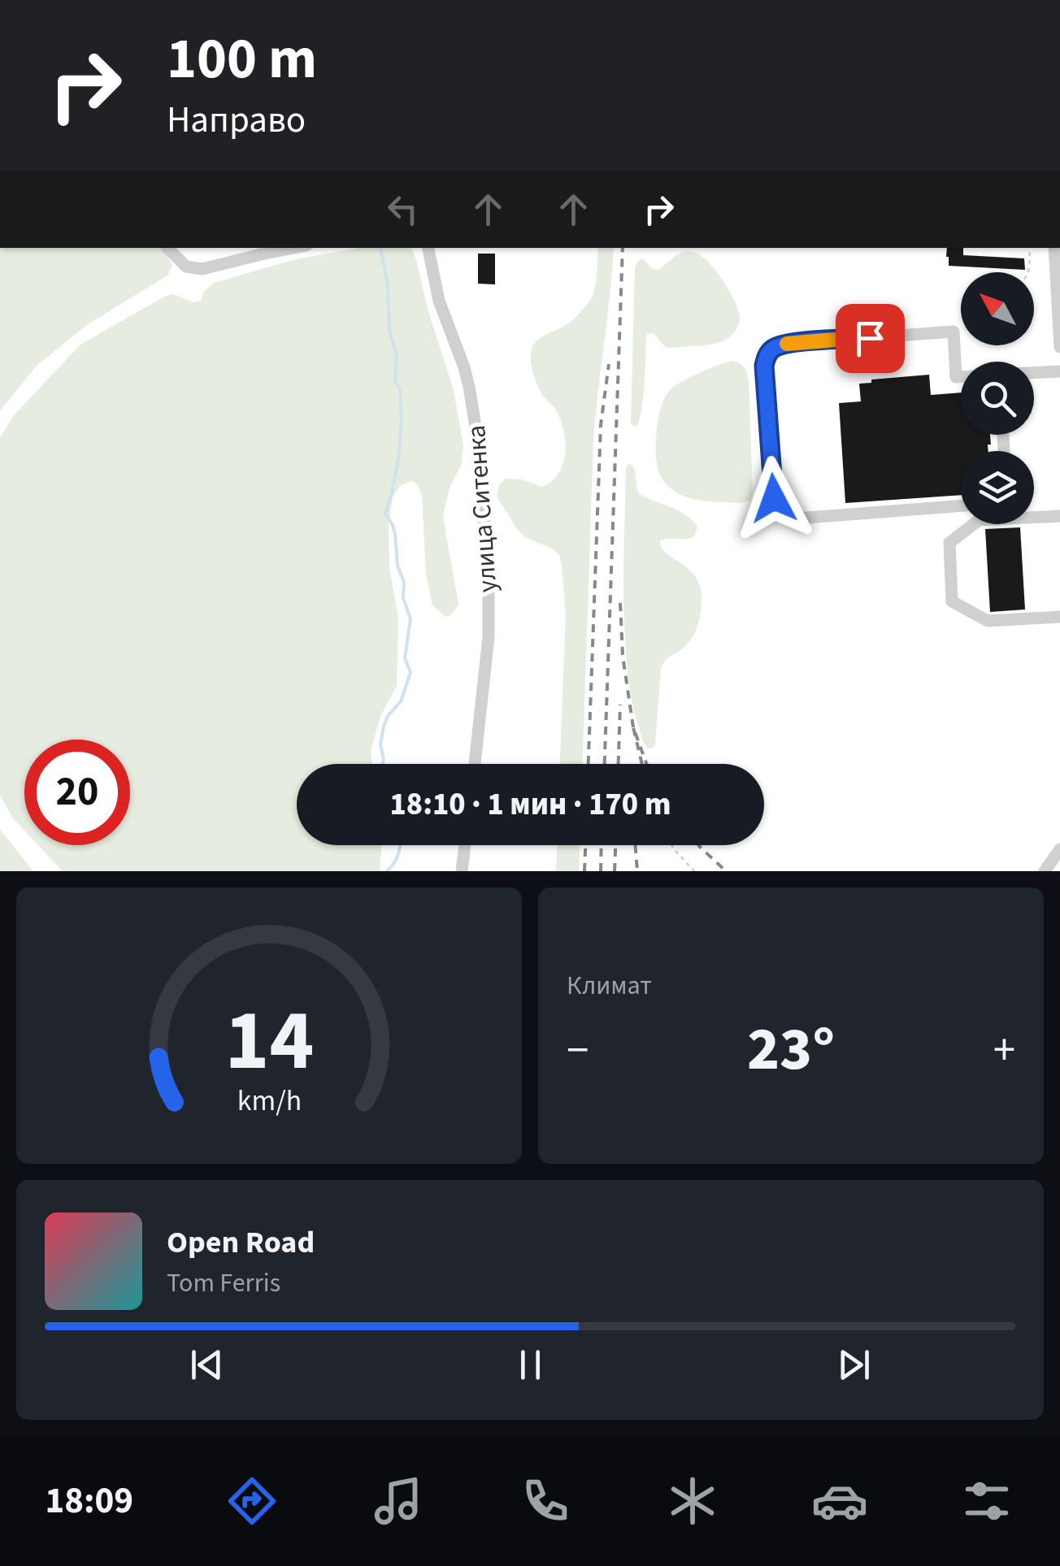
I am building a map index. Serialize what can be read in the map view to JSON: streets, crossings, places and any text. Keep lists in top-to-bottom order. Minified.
{"streets":{"street":["улица Ситенка"]},"north":"top left","page":{"turn":["100 m","Направо"],"limit":"20","trip":"18:10 · 1 мин · 170 m","tile":"Климат","heat":["−","23°","+"],"song":["Open Road","Tom Ferris"],"tabs":"18:09","gauge":["14","km/h"]}}
